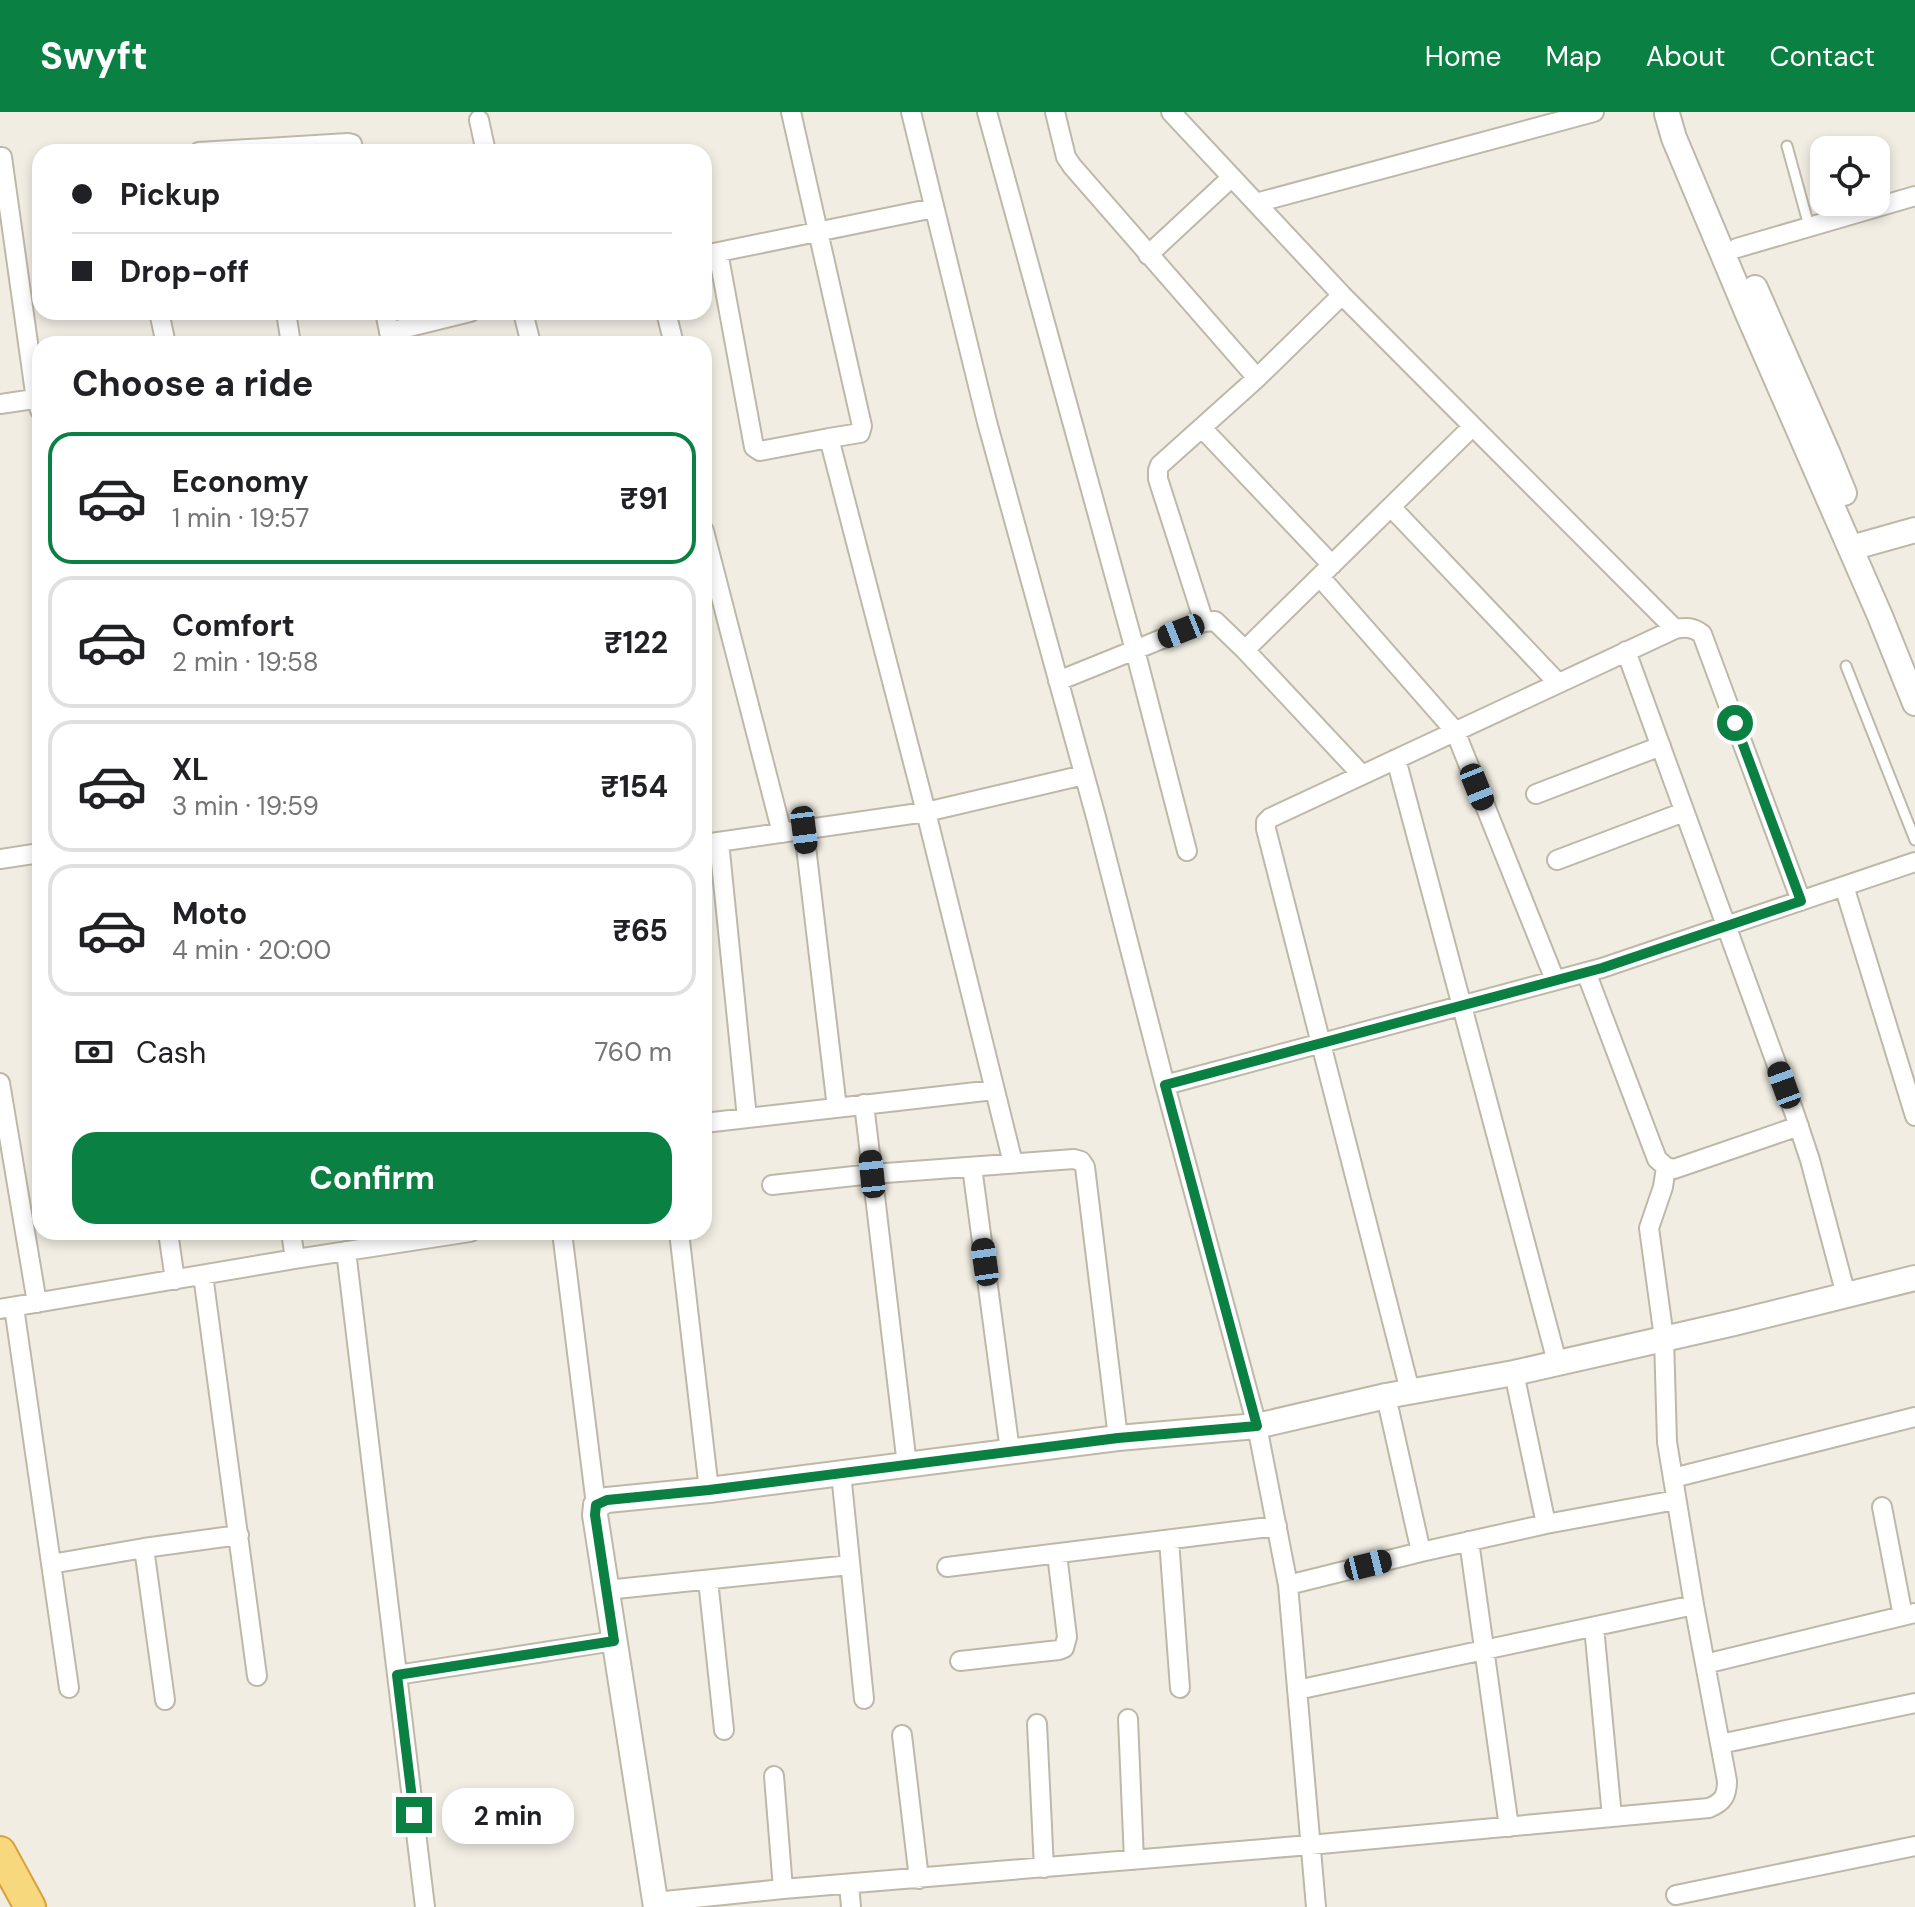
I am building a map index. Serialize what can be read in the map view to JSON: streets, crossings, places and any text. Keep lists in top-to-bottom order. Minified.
{"page":{"header":"Swyft","nav":["Home","Map","About","Contact"],"banner":["Pickup","Drop-off"],"heading":"Choose a ride","list":[{"name":"Economy","note":"1 min · 19:57","value":"₹91"},{"name":"Comfort","note":"2 min · 19:58","value":"₹122"},{"name":"XL","note":"3 min · 19:59","value":"₹154"},{"name":"Moto","note":"4 min · 20:00","value":"₹65"}],"pay":["Cash","760 m"],"buttons":"Confirm","bubble":"2 min"}}
